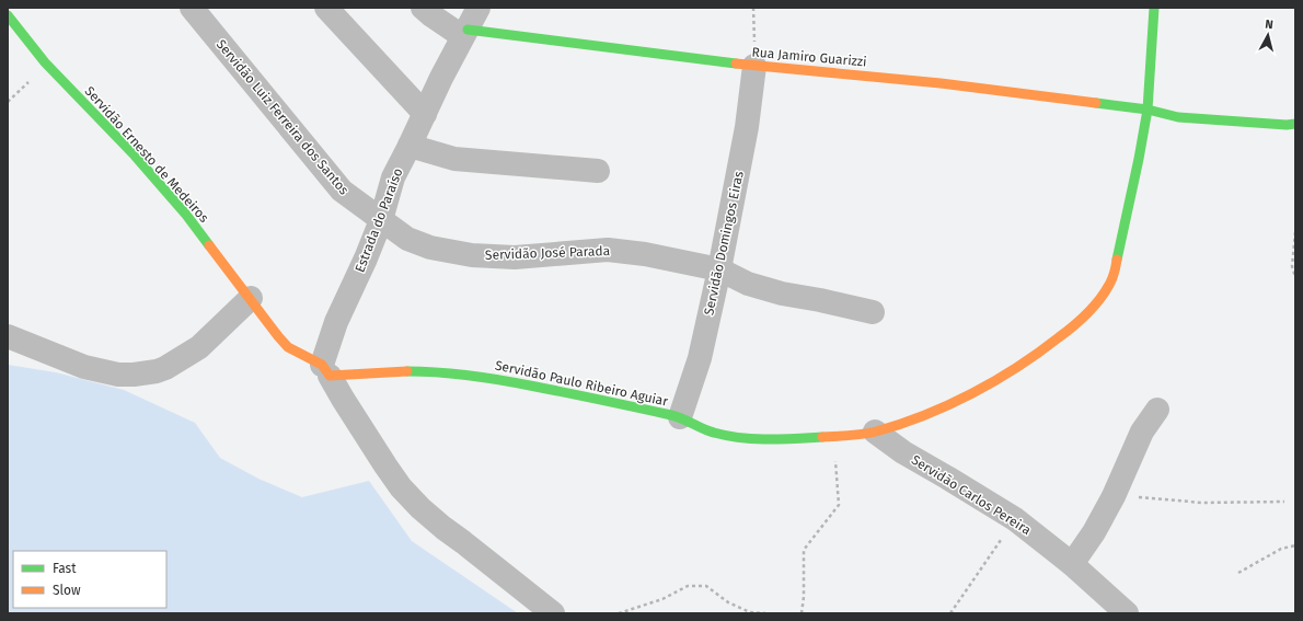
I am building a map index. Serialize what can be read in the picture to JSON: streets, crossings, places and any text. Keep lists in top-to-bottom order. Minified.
{"streets":{"street":["Rua Jamiro Guarizzi","Servidão Luiz Ferreira dos Santos","Servidão Ernesto de Medeiros","Estrada do Paraíso","Servidão Domingos Eiras","Servidão José Parada","Servidão Paulo Ribeiro Aguiar","Servidão Carlos Pereira"]},"crossings":[["Rua Jamiro Guarizzi","Estrada do Paraíso"],["Rua Jamiro Guarizzi","Servidão Domingos Eiras"],["Rua Jamiro Guarizzi","Servidão Paulo Ribeiro Aguiar"],["Servidão Luiz Ferreira dos Santos","Estrada do Paraíso"],["Servidão Luiz Ferreira dos Santos","Servidão José Parada"],["Servidão Ernesto de Medeiros","Estrada do Paraíso"],["Servidão Ernesto de Medeiros","Servidão Paulo Ribeiro Aguiar"],["Estrada do Paraíso","Servidão José Parada"],["Estrada do Paraíso","Servidão Paulo Ribeiro Aguiar"],["Servidão Domingos Eiras","Servidão José Parada"],["Servidão Domingos Eiras","Servidão Paulo Ribeiro Aguiar"],["Servidão Paulo Ribeiro Aguiar","Servidão Carlos Pereira"]],"legend":["Fast","Slow"],"north":"top"}
